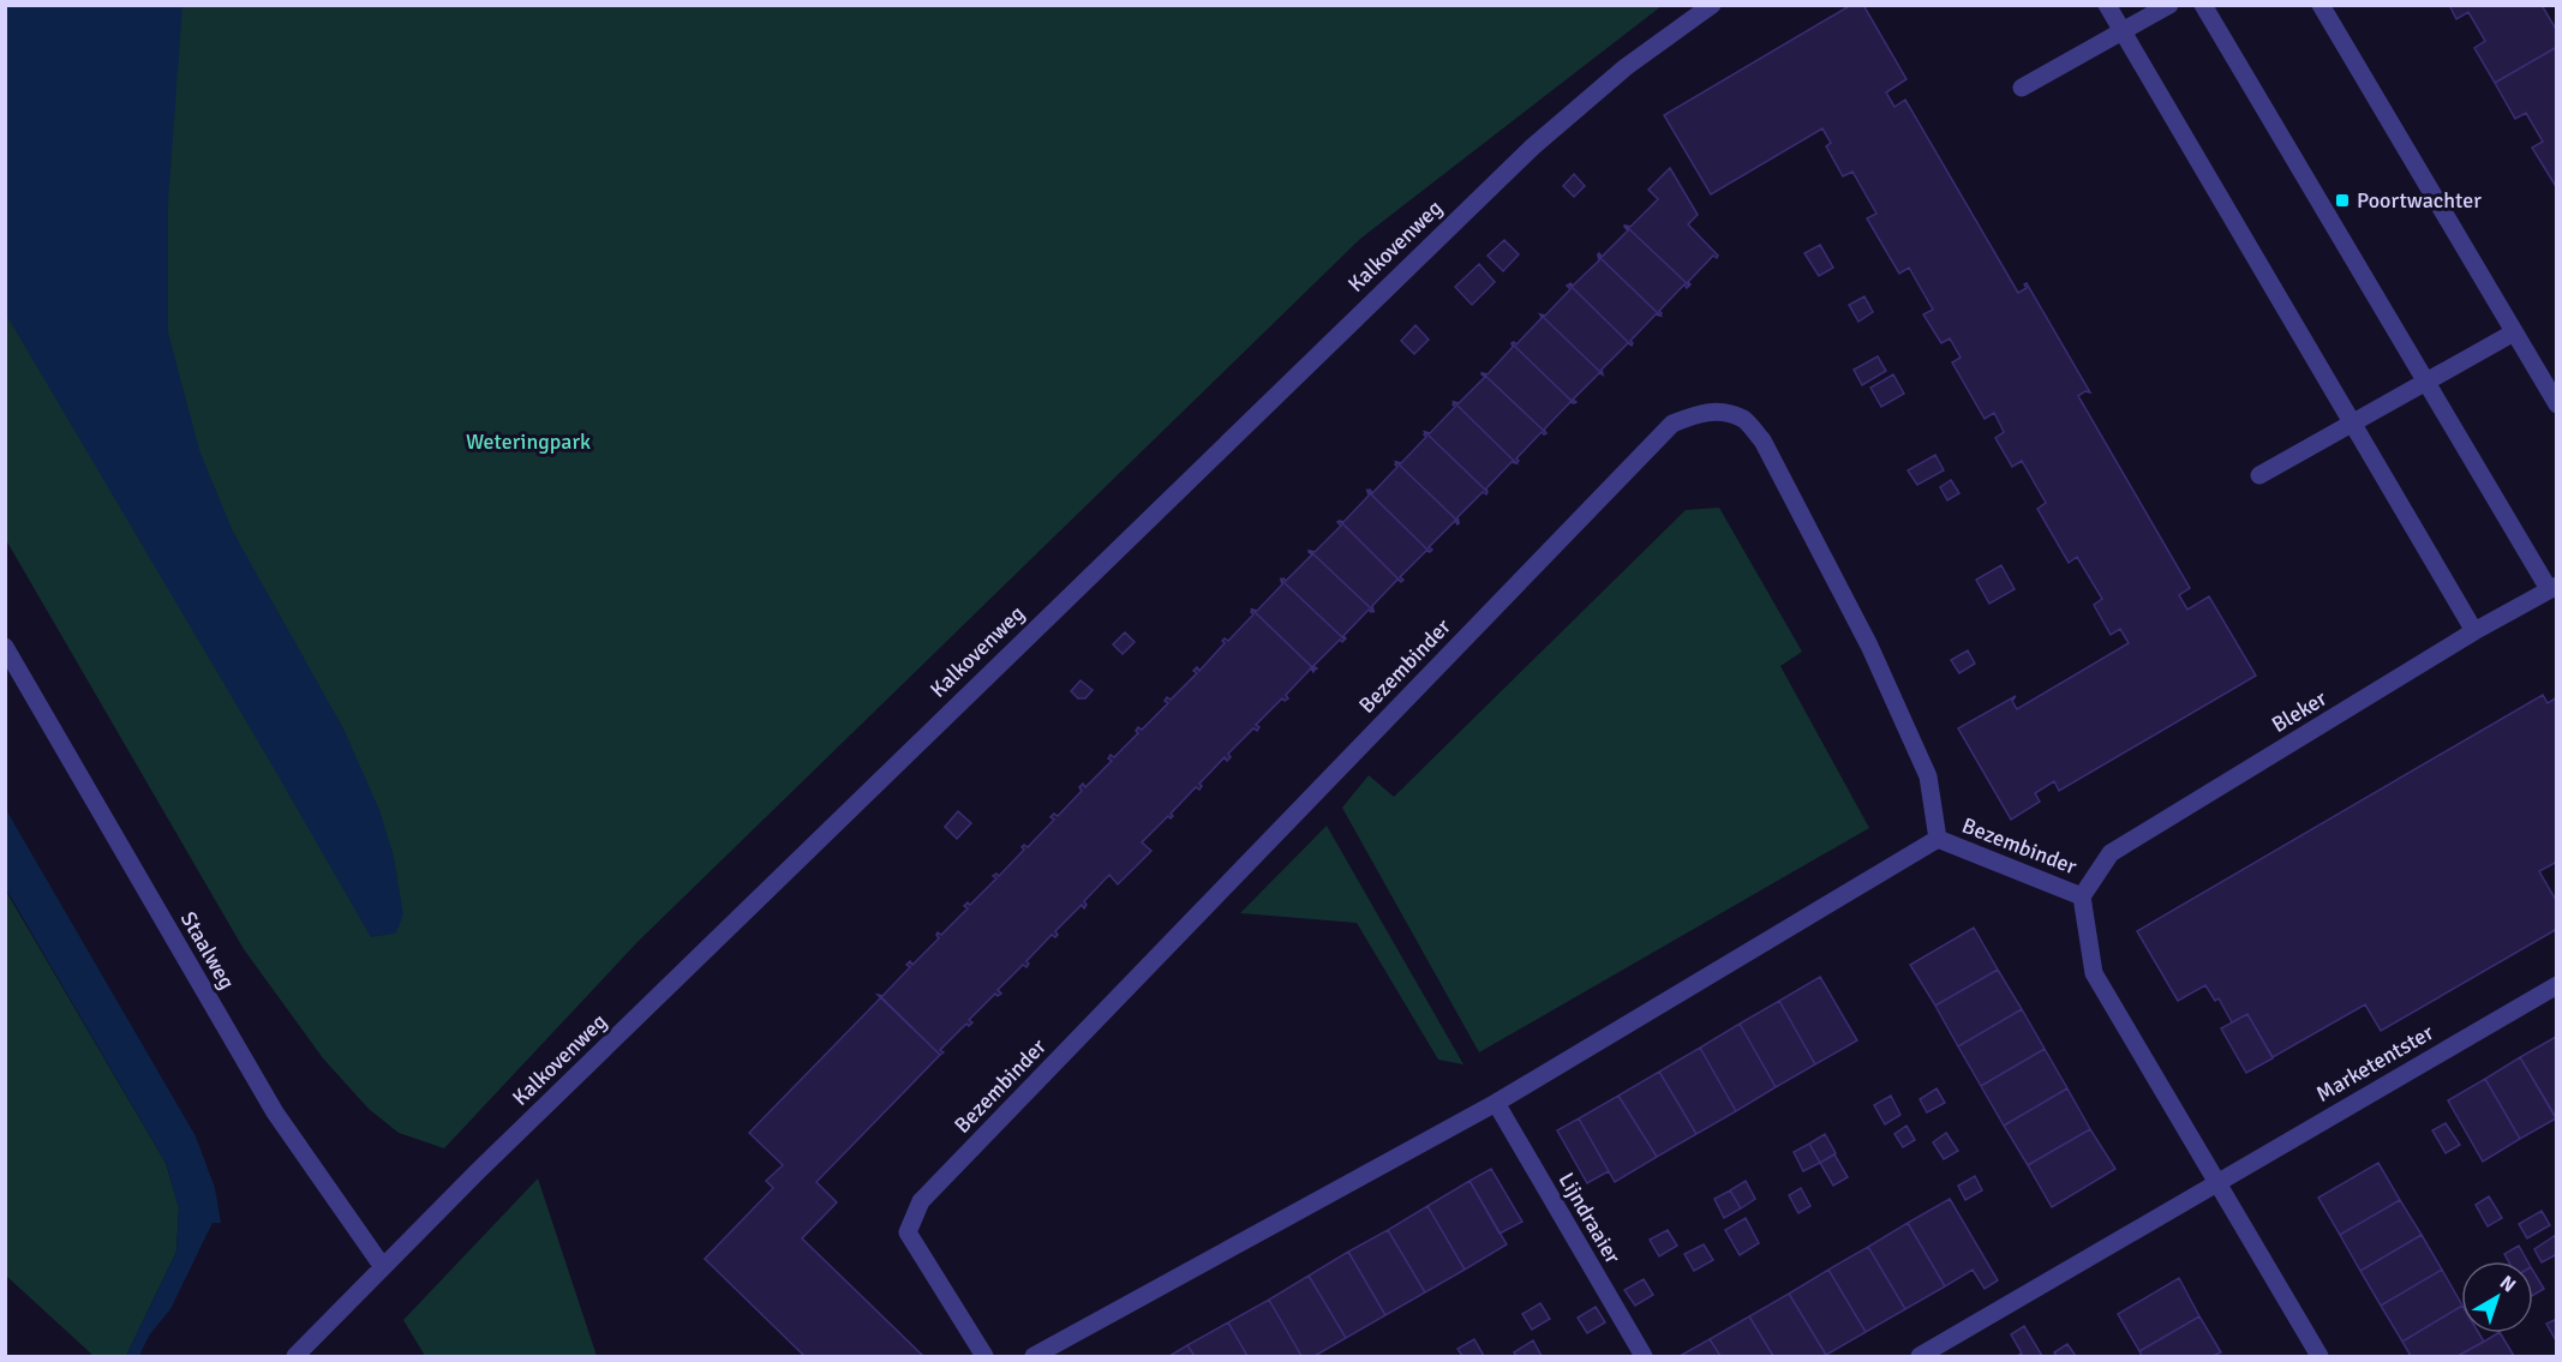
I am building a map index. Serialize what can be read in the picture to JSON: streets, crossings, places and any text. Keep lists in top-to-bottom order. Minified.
{"streets":{"street":["Kalkovenweg","Bezembinder","Bleker","Staalweg","Marketentster","Lijndraaier"]},"crossings":[["Kalkovenweg","Staalweg"],["Bezembinder","Bleker"],["Bezembinder","Lijndraaier"]],"parks":["Weteringpark"],"places":{"transit":["Poortwachter"]},"north":"top right"}
